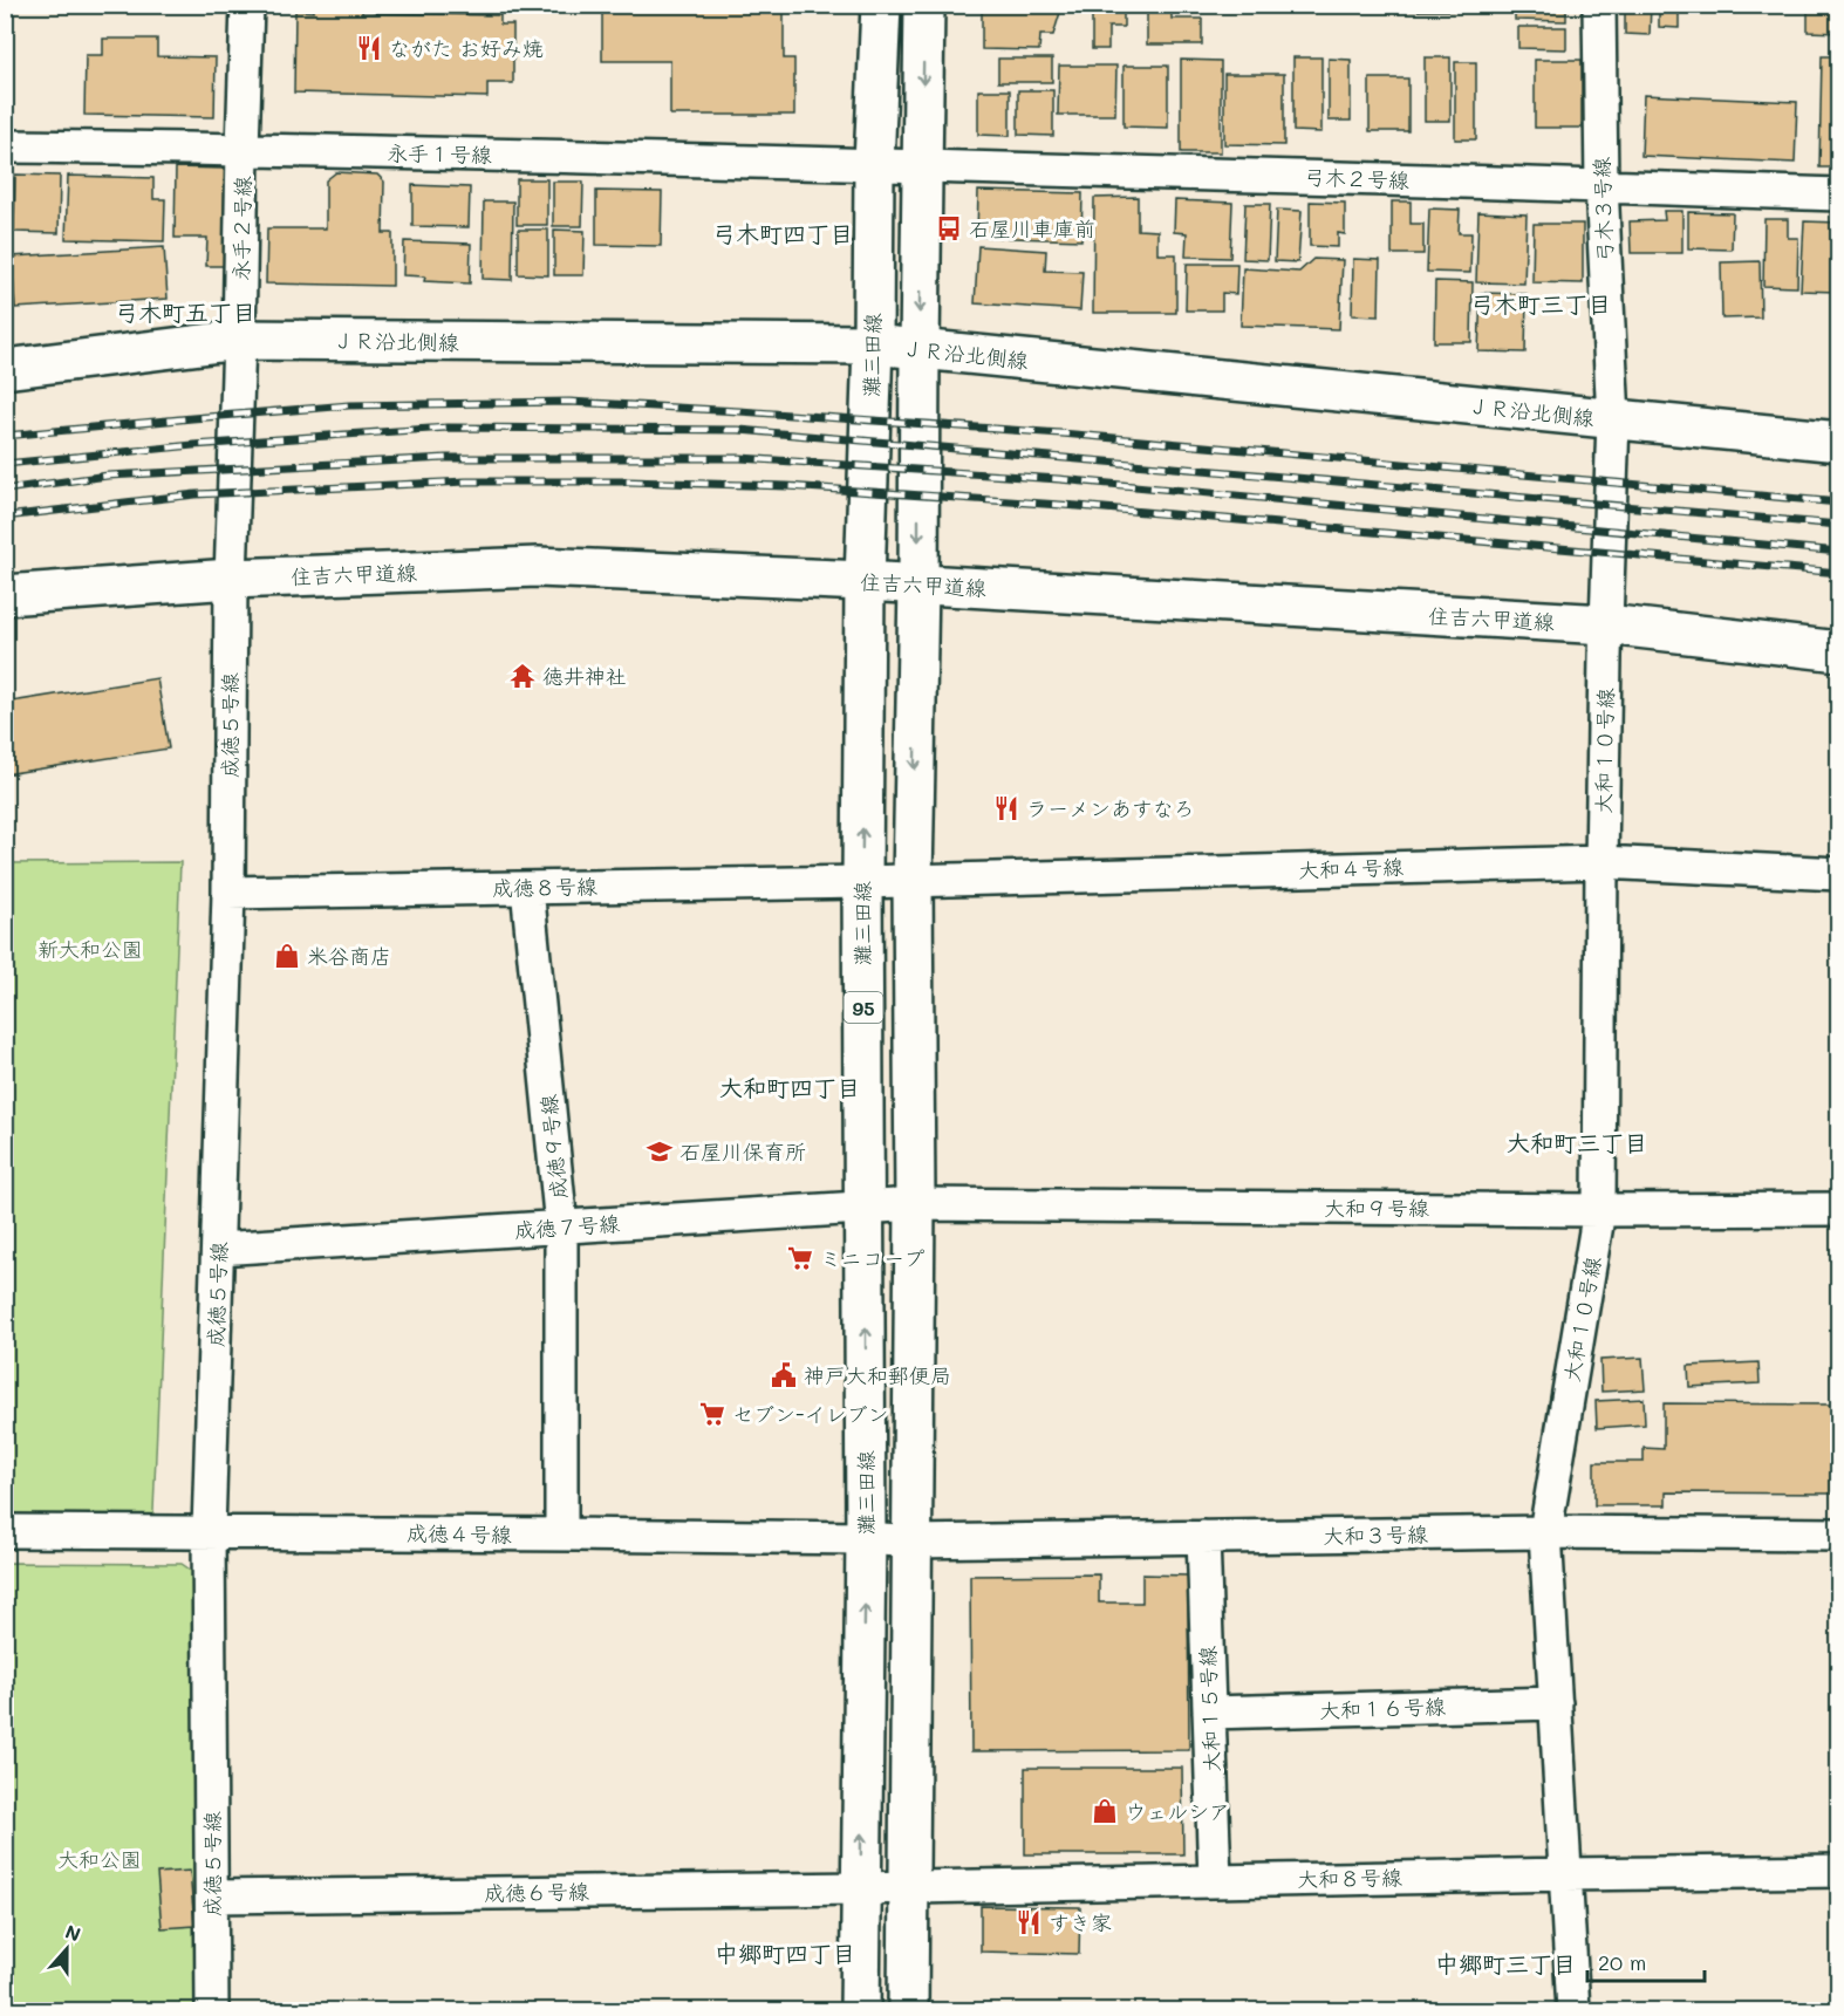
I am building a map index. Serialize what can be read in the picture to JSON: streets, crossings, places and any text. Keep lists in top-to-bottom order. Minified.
{"streets":{"main road":["ＪＲ沿北側線","灘三田線","住吉六甲道線","95"],"street":["永手１号線","弓木２号線","弓木３号線","永手２号線","成徳５号線","大和１０号線","大和４号線","成徳８号線","成徳９号線","大和９号線","成徳７号線","成徳４号線","大和３号線","大和１６号線","大和１５号線","大和８号線","成徳６号線"]},"crossings":[["永手１号線","弓木２号線"],["永手１号線","永手２号線"],["永手１号線","灘三田線"],["弓木２号線","弓木３号線"],["弓木２号線","灘三田線"],["弓木２号線","95"],["弓木３号線","ＪＲ沿北側線"],["弓木３号線","住吉六甲道線"],["弓木３号線","大和１０号線"],["永手２号線","ＪＲ沿北側線"],["永手２号線","住吉六甲道線"],["永手２号線","成徳５号線"],["ＪＲ沿北側線","灘三田線"],["ＪＲ沿北側線","95"],["灘三田線","住吉六甲道線"],["灘三田線","大和４号線"],["灘三田線","成徳８号線"],["灘三田線","成徳７号線"],["灘三田線","成徳４号線"],["灘三田線","大和８号線"],["灘三田線","成徳６号線"],["住吉六甲道線","成徳５号線"],["住吉六甲道線","大和１０号線"],["住吉六甲道線","95"],["成徳５号線","成徳８号線"],["成徳５号線","成徳７号線"],["成徳５号線","成徳４号線"],["成徳５号線","成徳６号線"],["大和１０号線","大和４号線"],["大和１０号線","大和９号線"],["大和１０号線","大和３号線"],["大和１０号線","大和１６号線"],["大和１０号線","大和８号線"],["大和４号線","成徳８号線"],["大和４号線","95"],["成徳８号線","成徳９号線"],["95","大和９号線"],["95","成徳７号線"],["95","成徳４号線"],["95","大和３号線"],["95","大和８号線"],["成徳９号線","成徳７号線"],["成徳９号線","成徳４号線"],["大和９号線","成徳７号線"],["成徳４号線","大和３号線"],["大和３号線","大和１５号線"],["大和１６号線","大和１５号線"],["大和１５号線","大和８号線"],["大和８号線","成徳６号線"]],"districts":["弓木町四丁目","弓木町三丁目","弓木町五丁目","大和町四丁目","大和町三丁目","中郷町四丁目","中郷町三丁目"],"parks":["新大和公園","大和公園"],"places":{"restaurant":["ながた お好み焼","ラーメンあすなろ","すき家"],"bus stop":["石屋川車庫前"],"temple":["徳井神社"],"shop":["米谷商店","ウェルシア"],"school or university":["石屋川保育所"],"supermarket":["ミニコープ","セブン-イレブン"],"public building":["神戸大和郵便局"]},"scale_bar":"20 m","north":"top"}
